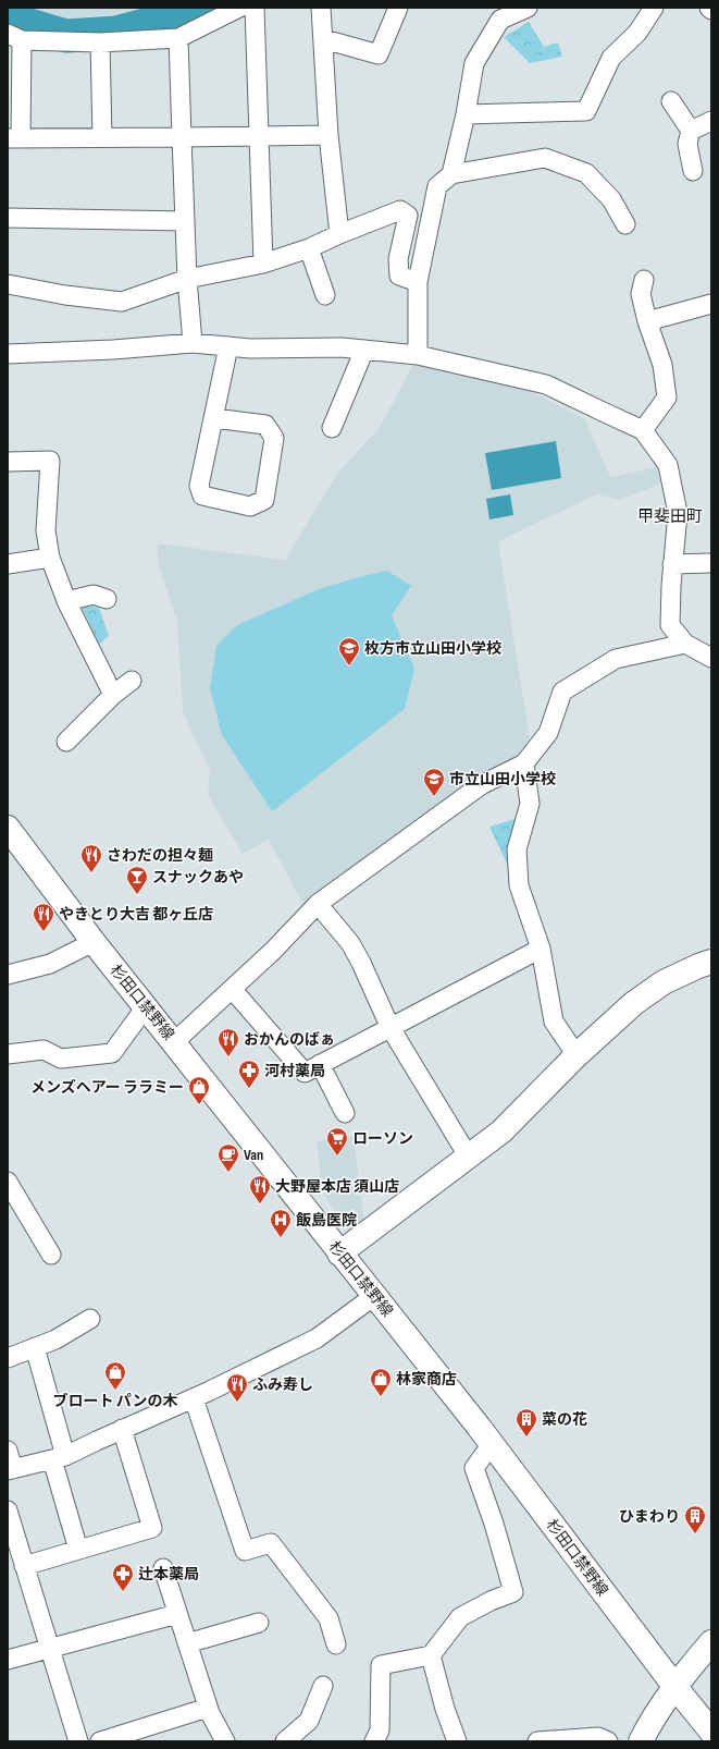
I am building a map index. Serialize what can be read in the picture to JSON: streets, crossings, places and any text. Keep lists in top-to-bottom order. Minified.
{"streets":{"main road":["杉田口禁野線"]},"districts":["甲斐田町"],"places":{"school or university":["枚方市立山田小学校","市立山田小学校"],"restaurant":["さわだの担々麺","やきとり大吉 都ヶ丘店","おかんのばぁ","大野屋本店 須山店","ふみ寿し"],"bar":["スナックあや"],"pharmacy":["河村薬局","辻本薬局"],"shop":["メンズヘアー ララミー","ブロート パンの木","林家商店"],"supermarket":["ローソン"],"cafe":["Van"],"hospital":["飯島医院"],"building":["菜の花","ひまわり"]}}
